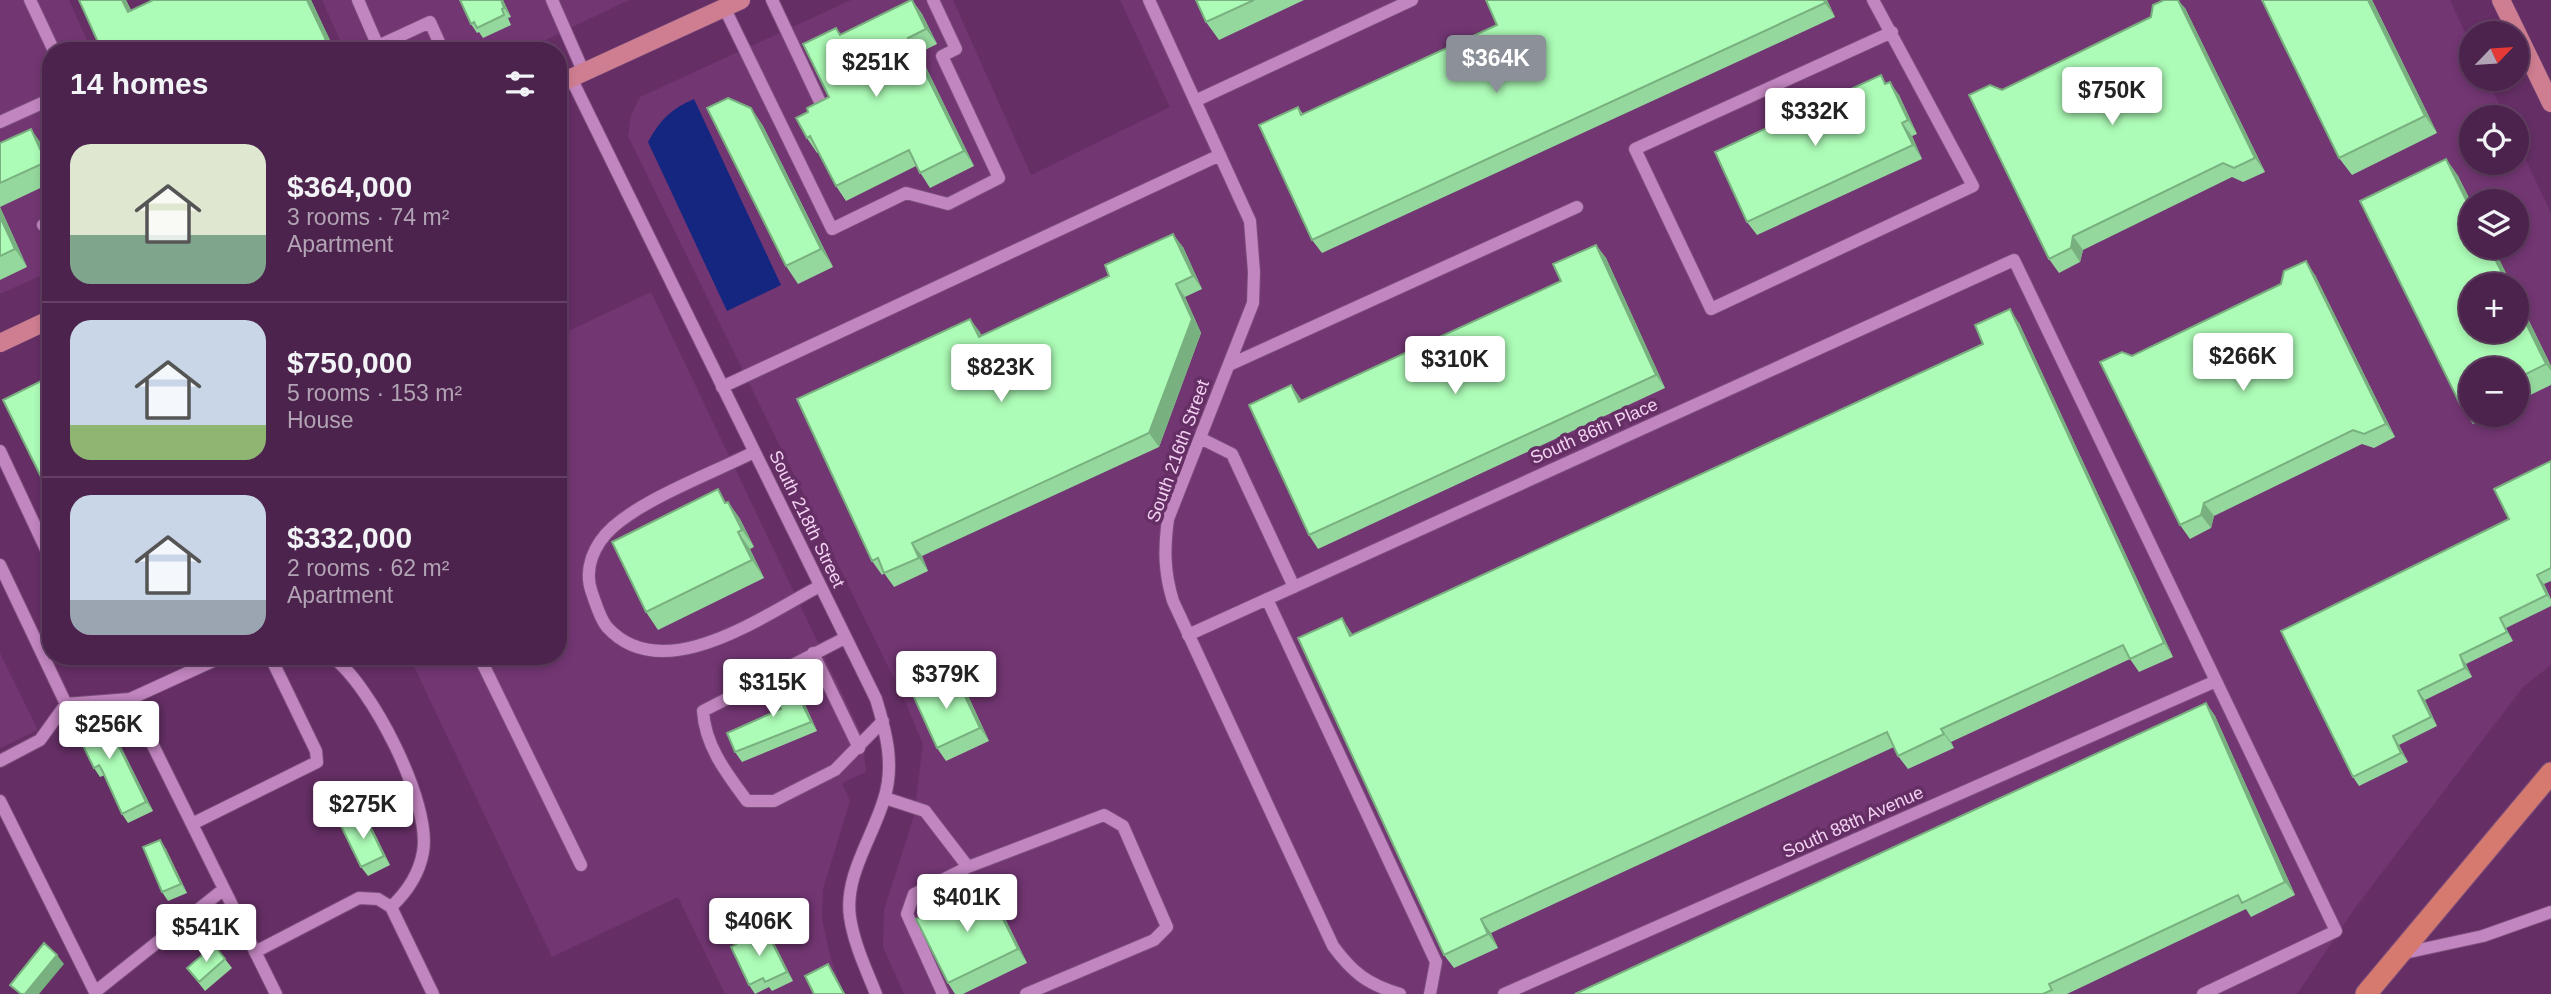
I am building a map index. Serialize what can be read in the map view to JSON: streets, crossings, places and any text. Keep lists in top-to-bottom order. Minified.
{"streets":{"street":["South 86th Place","South 216th Street","South 218th Street","South 88th Avenue"]},"crossings":[["South 86th Place","South 216th Street"],["South 86th Place","South 88th Avenue"]],"north":"top right","page":{"map_buttons":["+","−"],"price":["$364K","$251K","$750K","$332K","$266K","$310K","$823K","$379K","$315K","$256K","$275K","$401K","$406K","$541K"],"heading":"14 homes","list":[{"name":"$364,000","note":"3 rooms · 74 m² · Apartment"},{"name":"$750,000","note":"5 rooms · 153 m² · House"},{"name":"$332,000","note":"2 rooms · 62 m² · Apartment"}]}}
